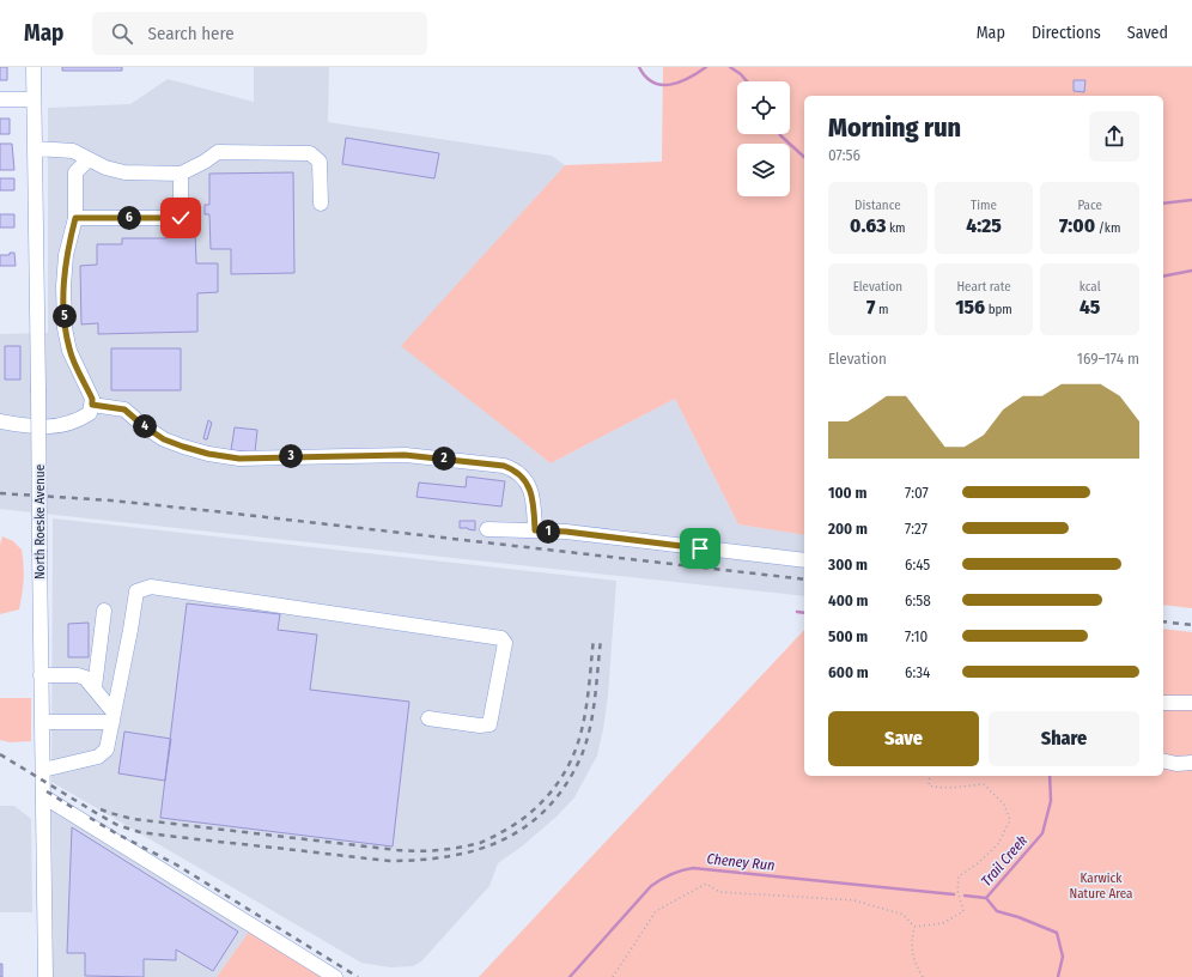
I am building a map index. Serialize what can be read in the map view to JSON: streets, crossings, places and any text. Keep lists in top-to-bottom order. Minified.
{"streets":{"street":["North Roeske Avenue"]},"water":["Trail Creek","Cheney Run"],"parks":["Karwick Nature Area"],"page":{"header":"Map","search":"Search here","nav":["Map","Directions","Saved"],"heading":["Morning run","07:56"],"stats":[["Distance","0.63 km"],["Time","4:25"],["Pace","7:00 /km"],["Elevation","7 m"],["Heart rate","156 bpm"],["kcal","45"]],"pins":["6","5","4","3","2","1"],"chart":["Elevation","169–174 m"],"list":[{"name":"100 m","note":"7:07"},{"name":"200 m","note":"7:27"},{"name":"300 m","note":"6:45"},{"name":"400 m","note":"6:58"},{"name":"500 m","note":"7:10"},{"name":"600 m","note":"6:34"}],"buttons":["Save","Share"]}}
